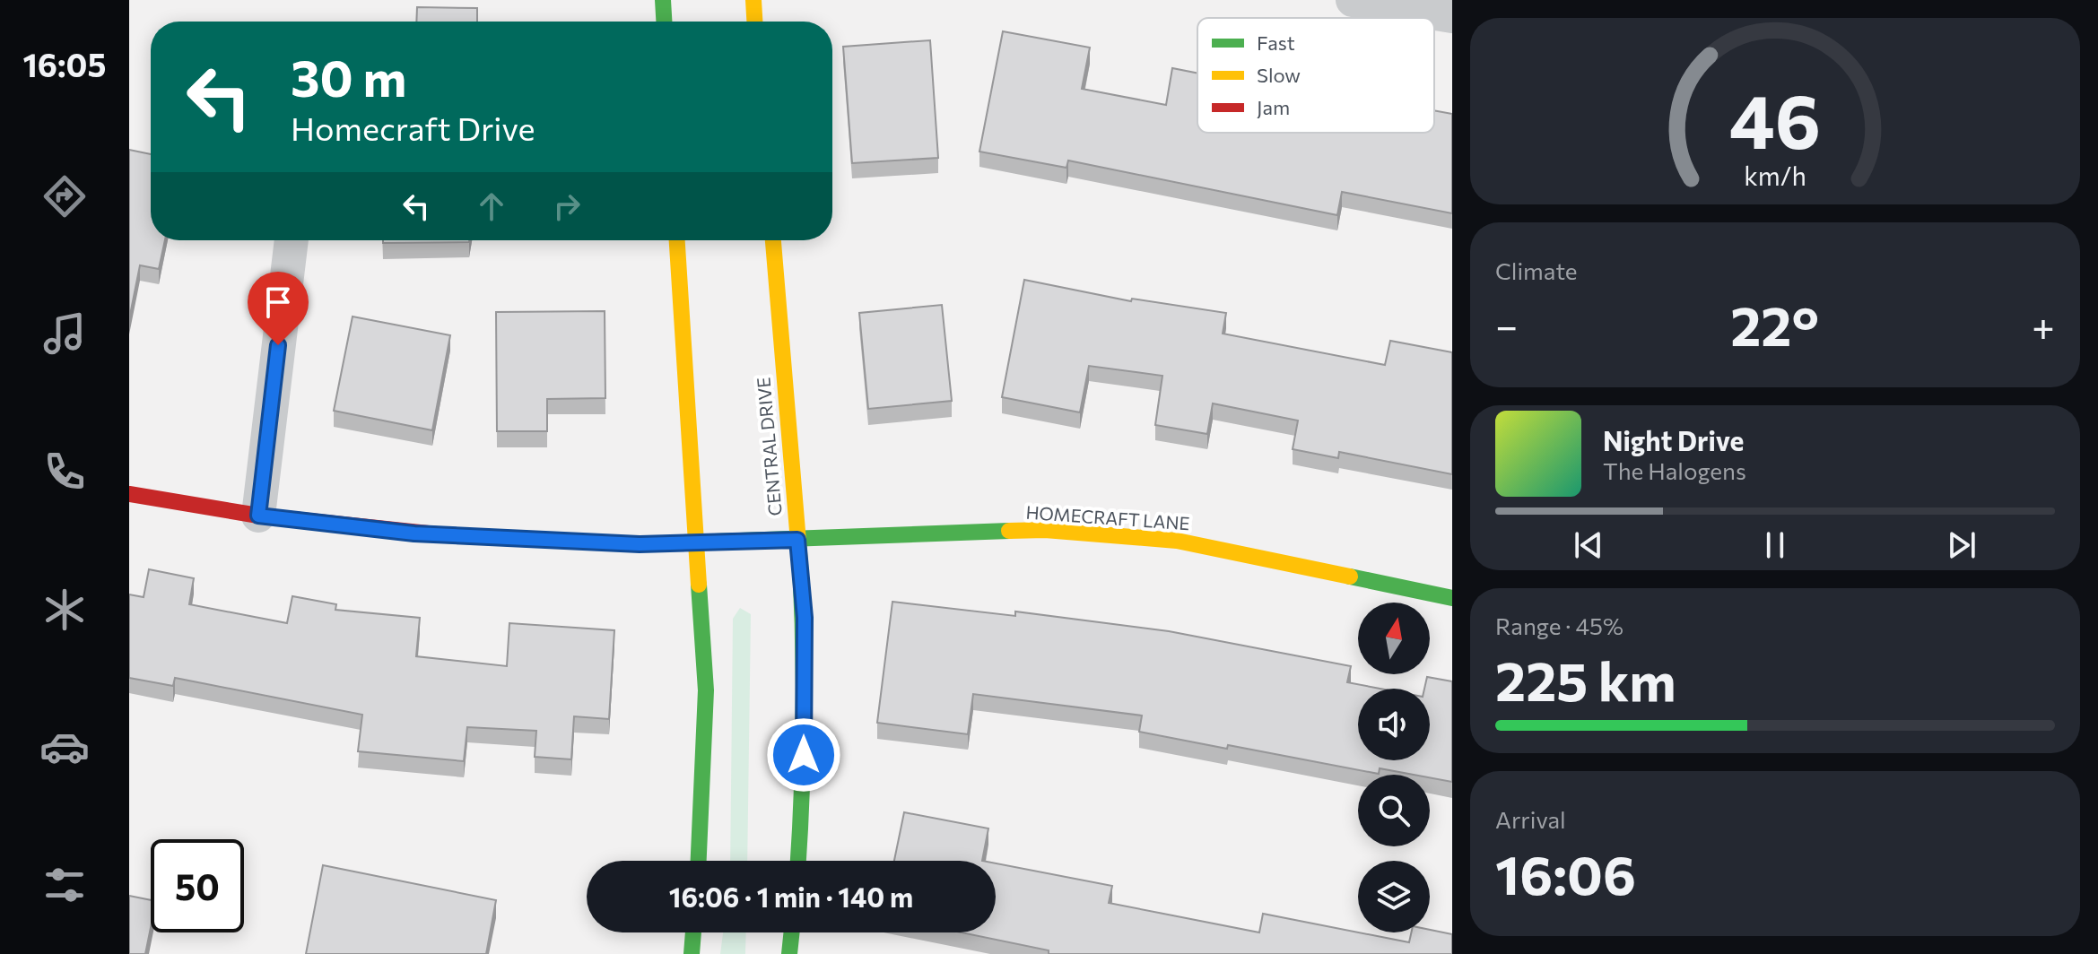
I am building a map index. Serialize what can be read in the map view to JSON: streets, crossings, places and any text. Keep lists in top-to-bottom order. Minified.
{"streets":{"main road":["CENTRAL DRIVE","HOMECRAFT LANE"]},"crossings":[["CENTRAL DRIVE","HOMECRAFT LANE"]],"legend":["Fast","Slow","Jam"],"north":"top","page":{"tabs":"16:05","turn":["30 m","Homecraft Drive"],"tile":["Climate",["Range · 45%","225 km"],["Arrival","16:06"]],"heat":["−","22°","+"],"song":["Night Drive","The Halogens"],"limit":"50","trip":"16:06 · 1 min · 140 m","gauge":["46","km/h"]}}
